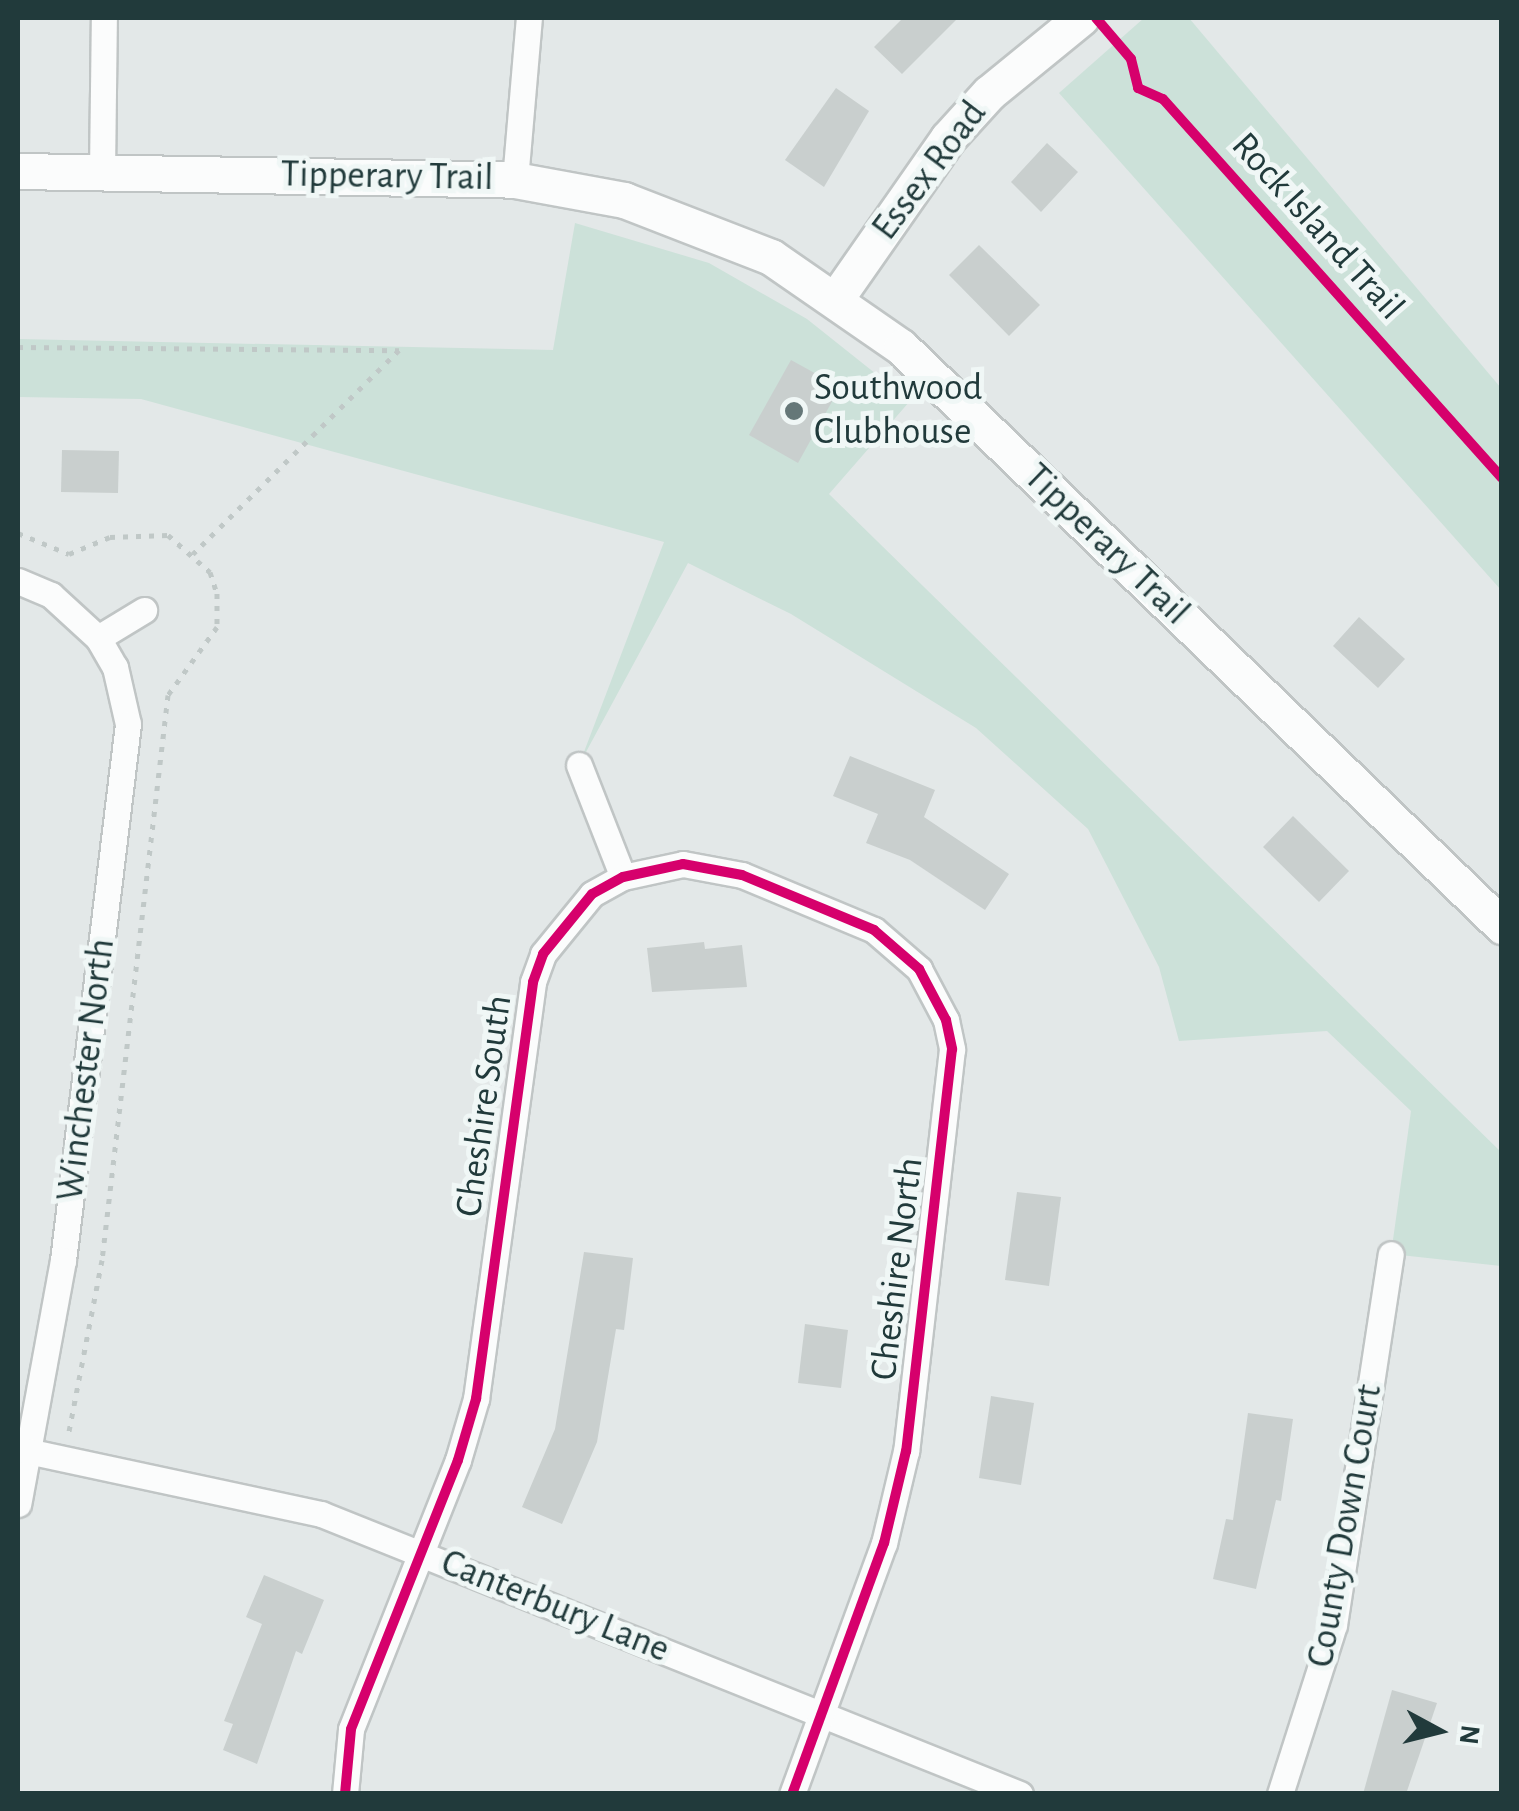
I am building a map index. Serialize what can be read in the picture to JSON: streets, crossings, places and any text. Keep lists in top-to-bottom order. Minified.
{"streets":{"street":["Essex Road","Tipperary Trail","Winchester North","Cheshire South","Cheshire North","County Down Court","Canterbury Lane"],"cycle path":["Rock Island Trail"]},"crossings":[["Essex Road","Tipperary Trail"],["Winchester North","Canterbury Lane"],["Cheshire South","Cheshire North"],["Cheshire South","Canterbury Lane"],["Cheshire North","Canterbury Lane"]],"places":["Southwood Clubhouse"],"north":"right"}
